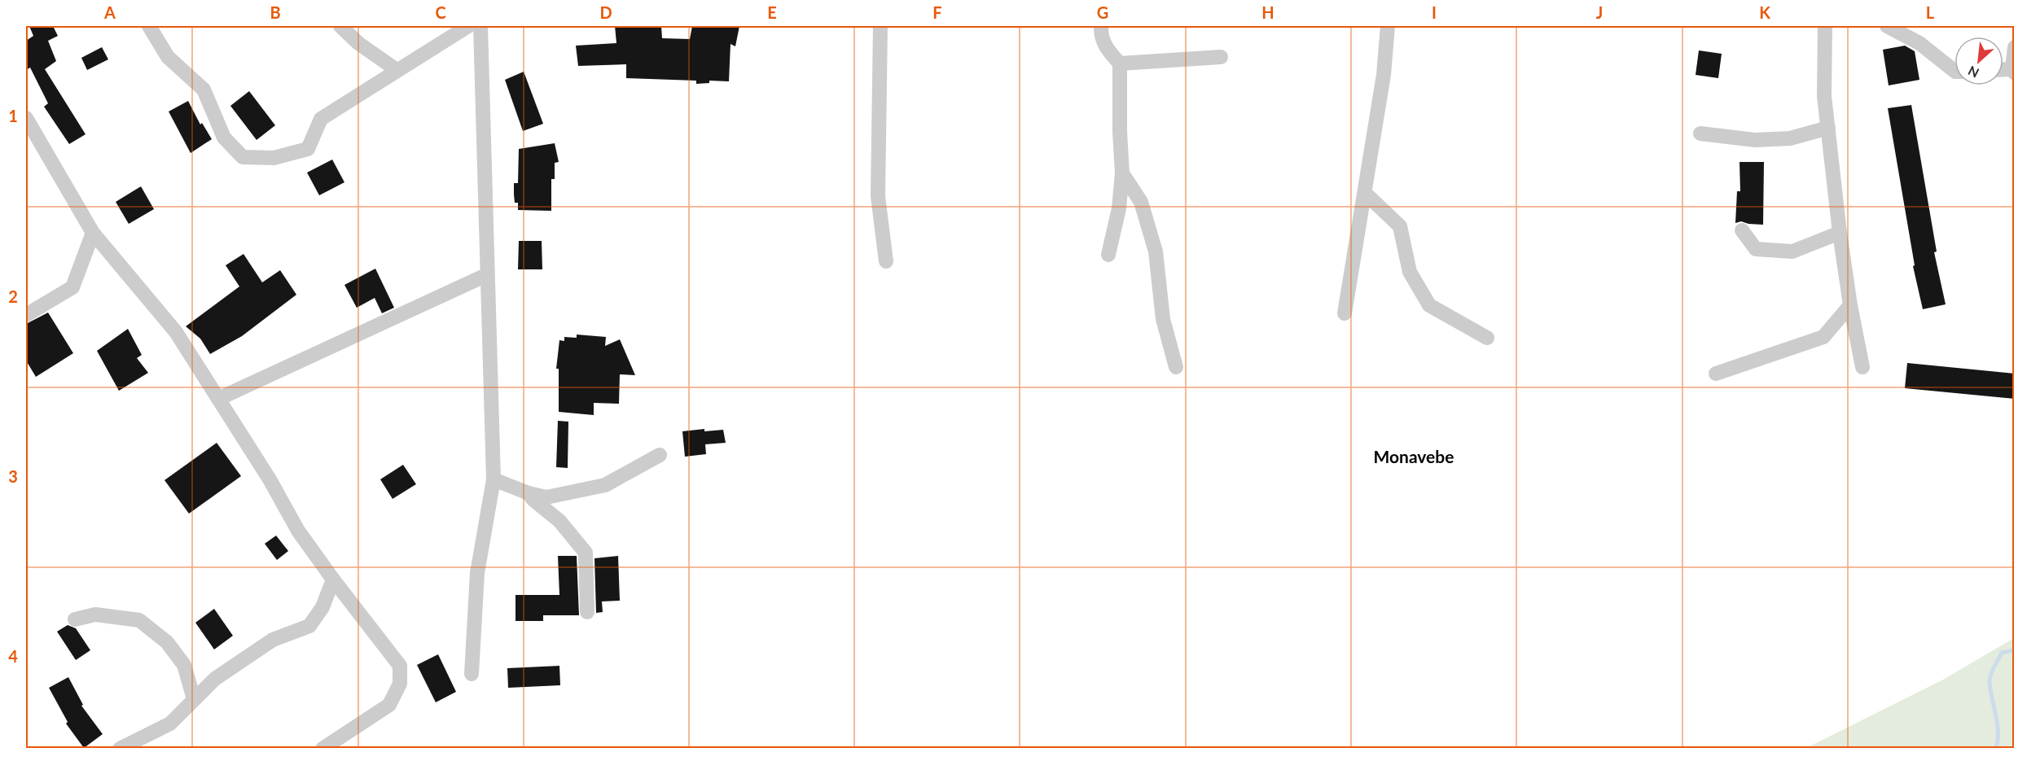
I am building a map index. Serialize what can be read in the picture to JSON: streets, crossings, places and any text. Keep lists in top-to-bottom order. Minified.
{"districts":["Monavebe"],"north":"bottom left","grid":{"columns":["A","B","C","D","E","F","G","H","I","J","K","L"],"rows":["1","2","3","4"]}}
